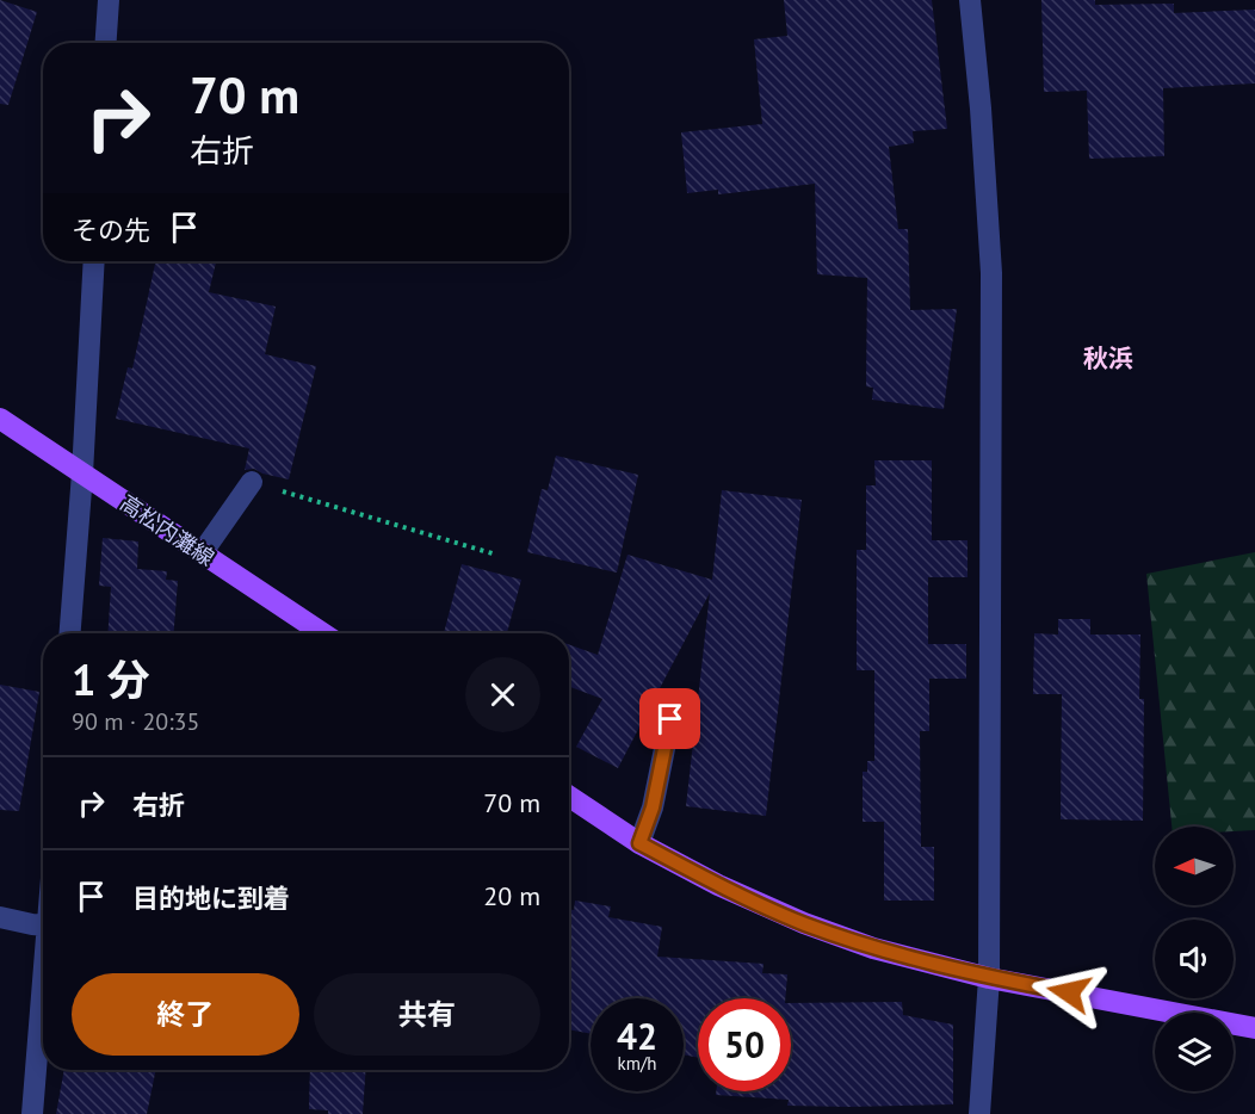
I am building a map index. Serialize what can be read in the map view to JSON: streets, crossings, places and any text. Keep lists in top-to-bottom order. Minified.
{"streets":{"main road":["高松内灘線"]},"districts":["秋浜"],"north":"left","page":{"turn":["70 m","右折"],"then":"その先","heading":["1 分","90 m · 20:35"],"list":[{"name":"右折","value":"70 m"},{"name":"目的地に到着","value":"20 m"}],"buttons":["終了","共有"],"speed":"42 km/h","limit":"50"}}
